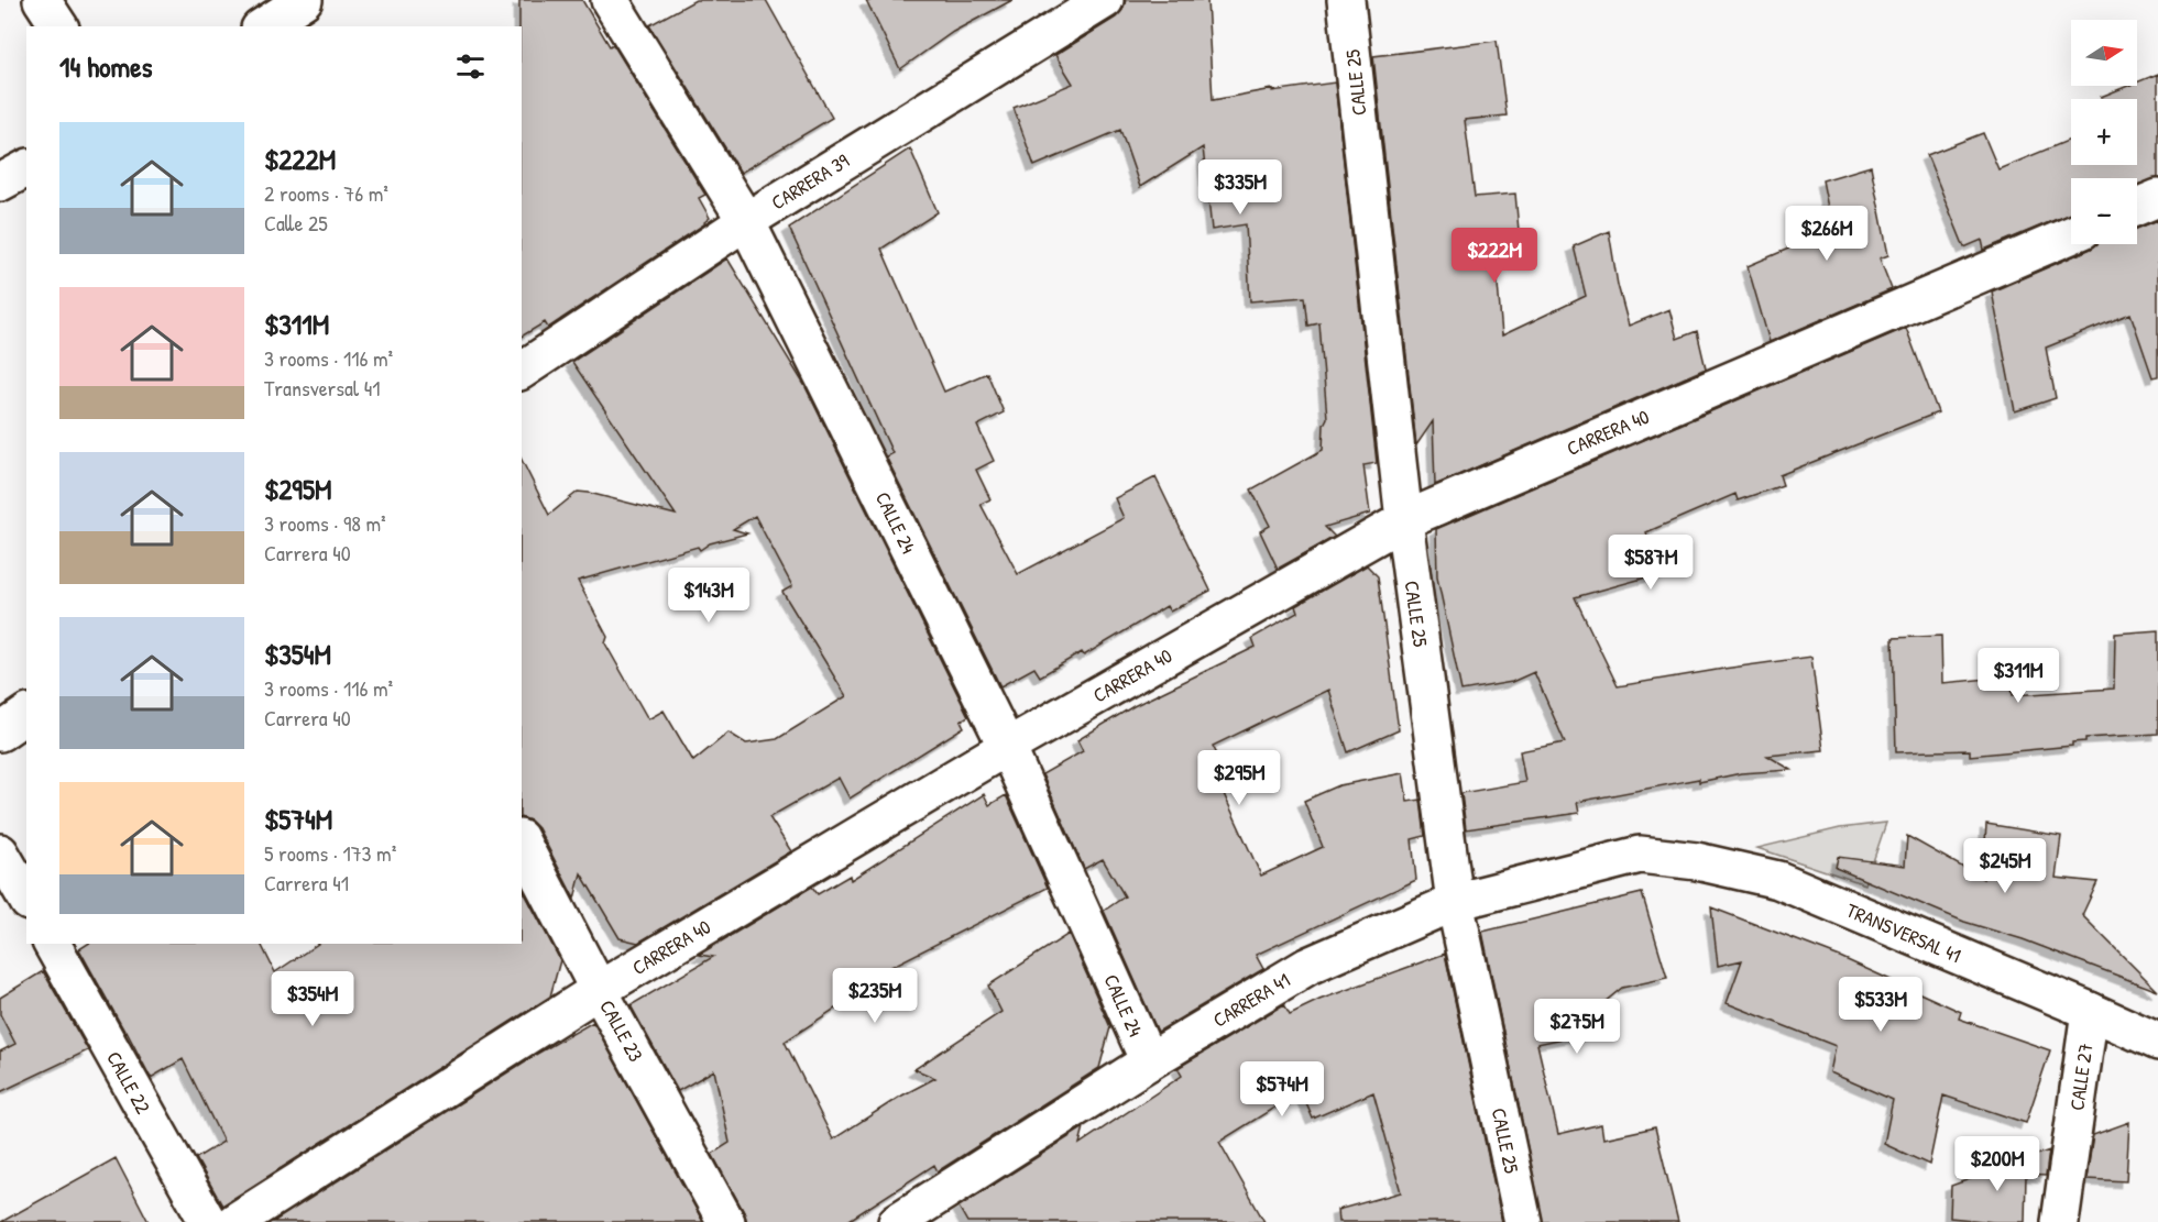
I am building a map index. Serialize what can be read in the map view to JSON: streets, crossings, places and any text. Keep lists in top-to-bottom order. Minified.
{"streets":{"street":["CALLE 25","CARRERA 39","CARRERA 40","CALLE 24","TRANSVERSAL 41","CARRERA 41","CALLE 23","CALLE 27","CALLE 22"]},"crossings":[["CALLE 25","CARRERA 40"],["CALLE 25","CARRERA 41"],["CARRERA 39","CALLE 24"],["CARRERA 40","CALLE 24"],["CARRERA 40","CALLE 23"],["CALLE 24","CARRERA 41"],["TRANSVERSAL 41","CARRERA 41"],["TRANSVERSAL 41","CALLE 27"]],"north":"right","page":{"map_buttons":["+","−"],"heading":"14 homes","list":[{"name":"$222M","note":"2 rooms · 76 m² · Calle 25"},{"name":"$311M","note":"3 rooms · 116 m² · Transversal 41"},{"name":"$295M","note":"3 rooms · 98 m² · Carrera 40"},{"name":"$354M","note":"3 rooms · 116 m² · Carrera 40"},{"name":"$574M","note":"5 rooms · 173 m² · Carrera 41"}],"price":["$335M","$266M","$222M","$587M","$143M","$311M","$295M","$245M","$235M","$354M","$533M","$275M","$574M","$200M"]}}
